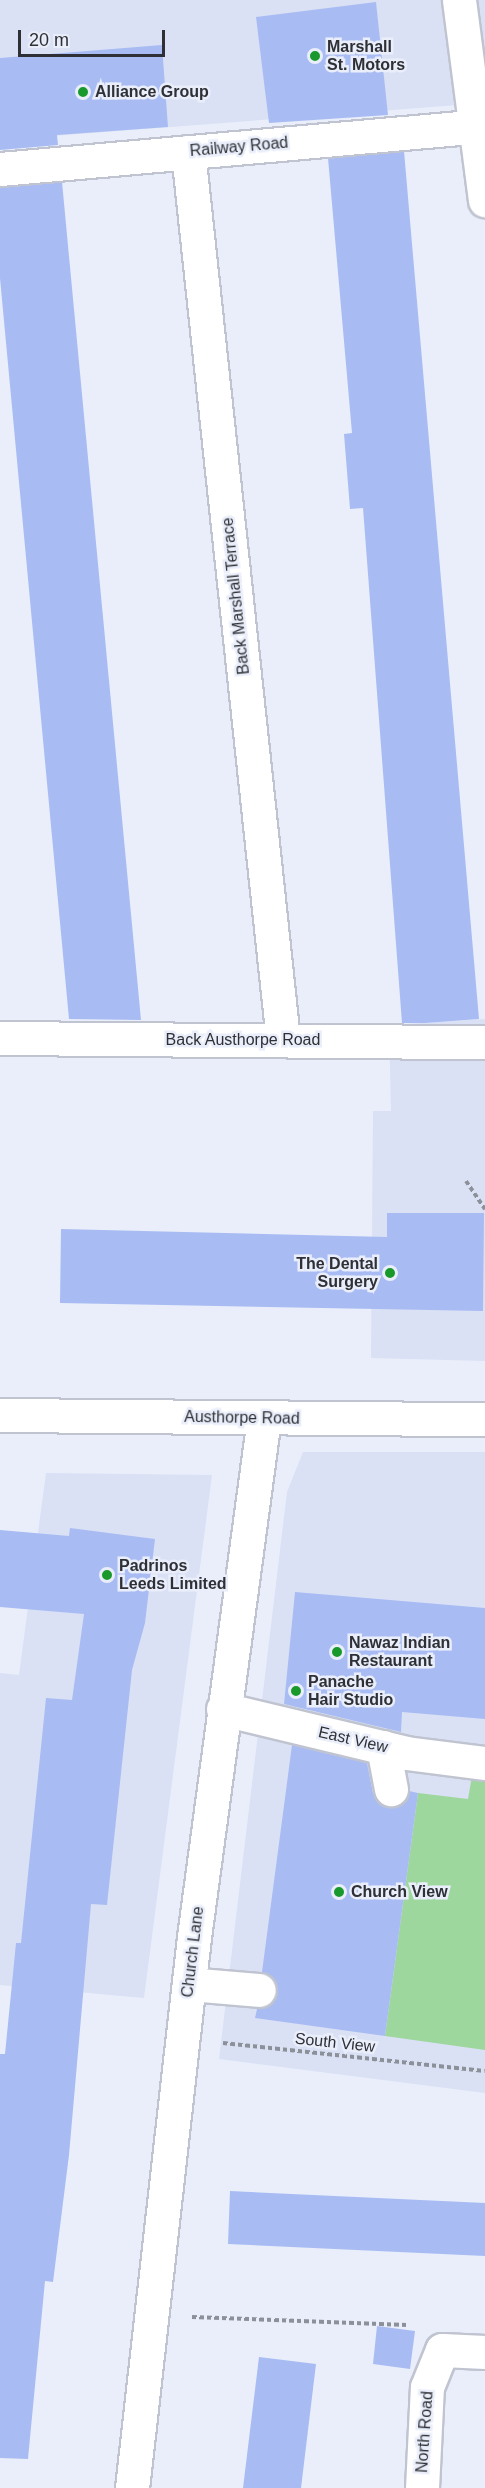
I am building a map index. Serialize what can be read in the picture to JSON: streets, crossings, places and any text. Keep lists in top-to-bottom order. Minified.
{"streets":{"street":["Railway Road","Back Marshall Terrace","Back Austhorpe Road","Austhorpe Road","East View","Church Lane","North Road"],"path":["South View"]},"crossings":[["Railway Road","Back Marshall Terrace"],["Back Marshall Terrace","Back Austhorpe Road"],["Austhorpe Road","Church Lane"],["East View","Church Lane"],["Church Lane","South View"]],"places":["Marshall St. Motors","Alliance Group","The Dental Surgery","Padrinos Leeds Limited","Nawaz Indian Restaurant","Panache Hair Studio","Church View"],"scale_bar":"20 m"}
